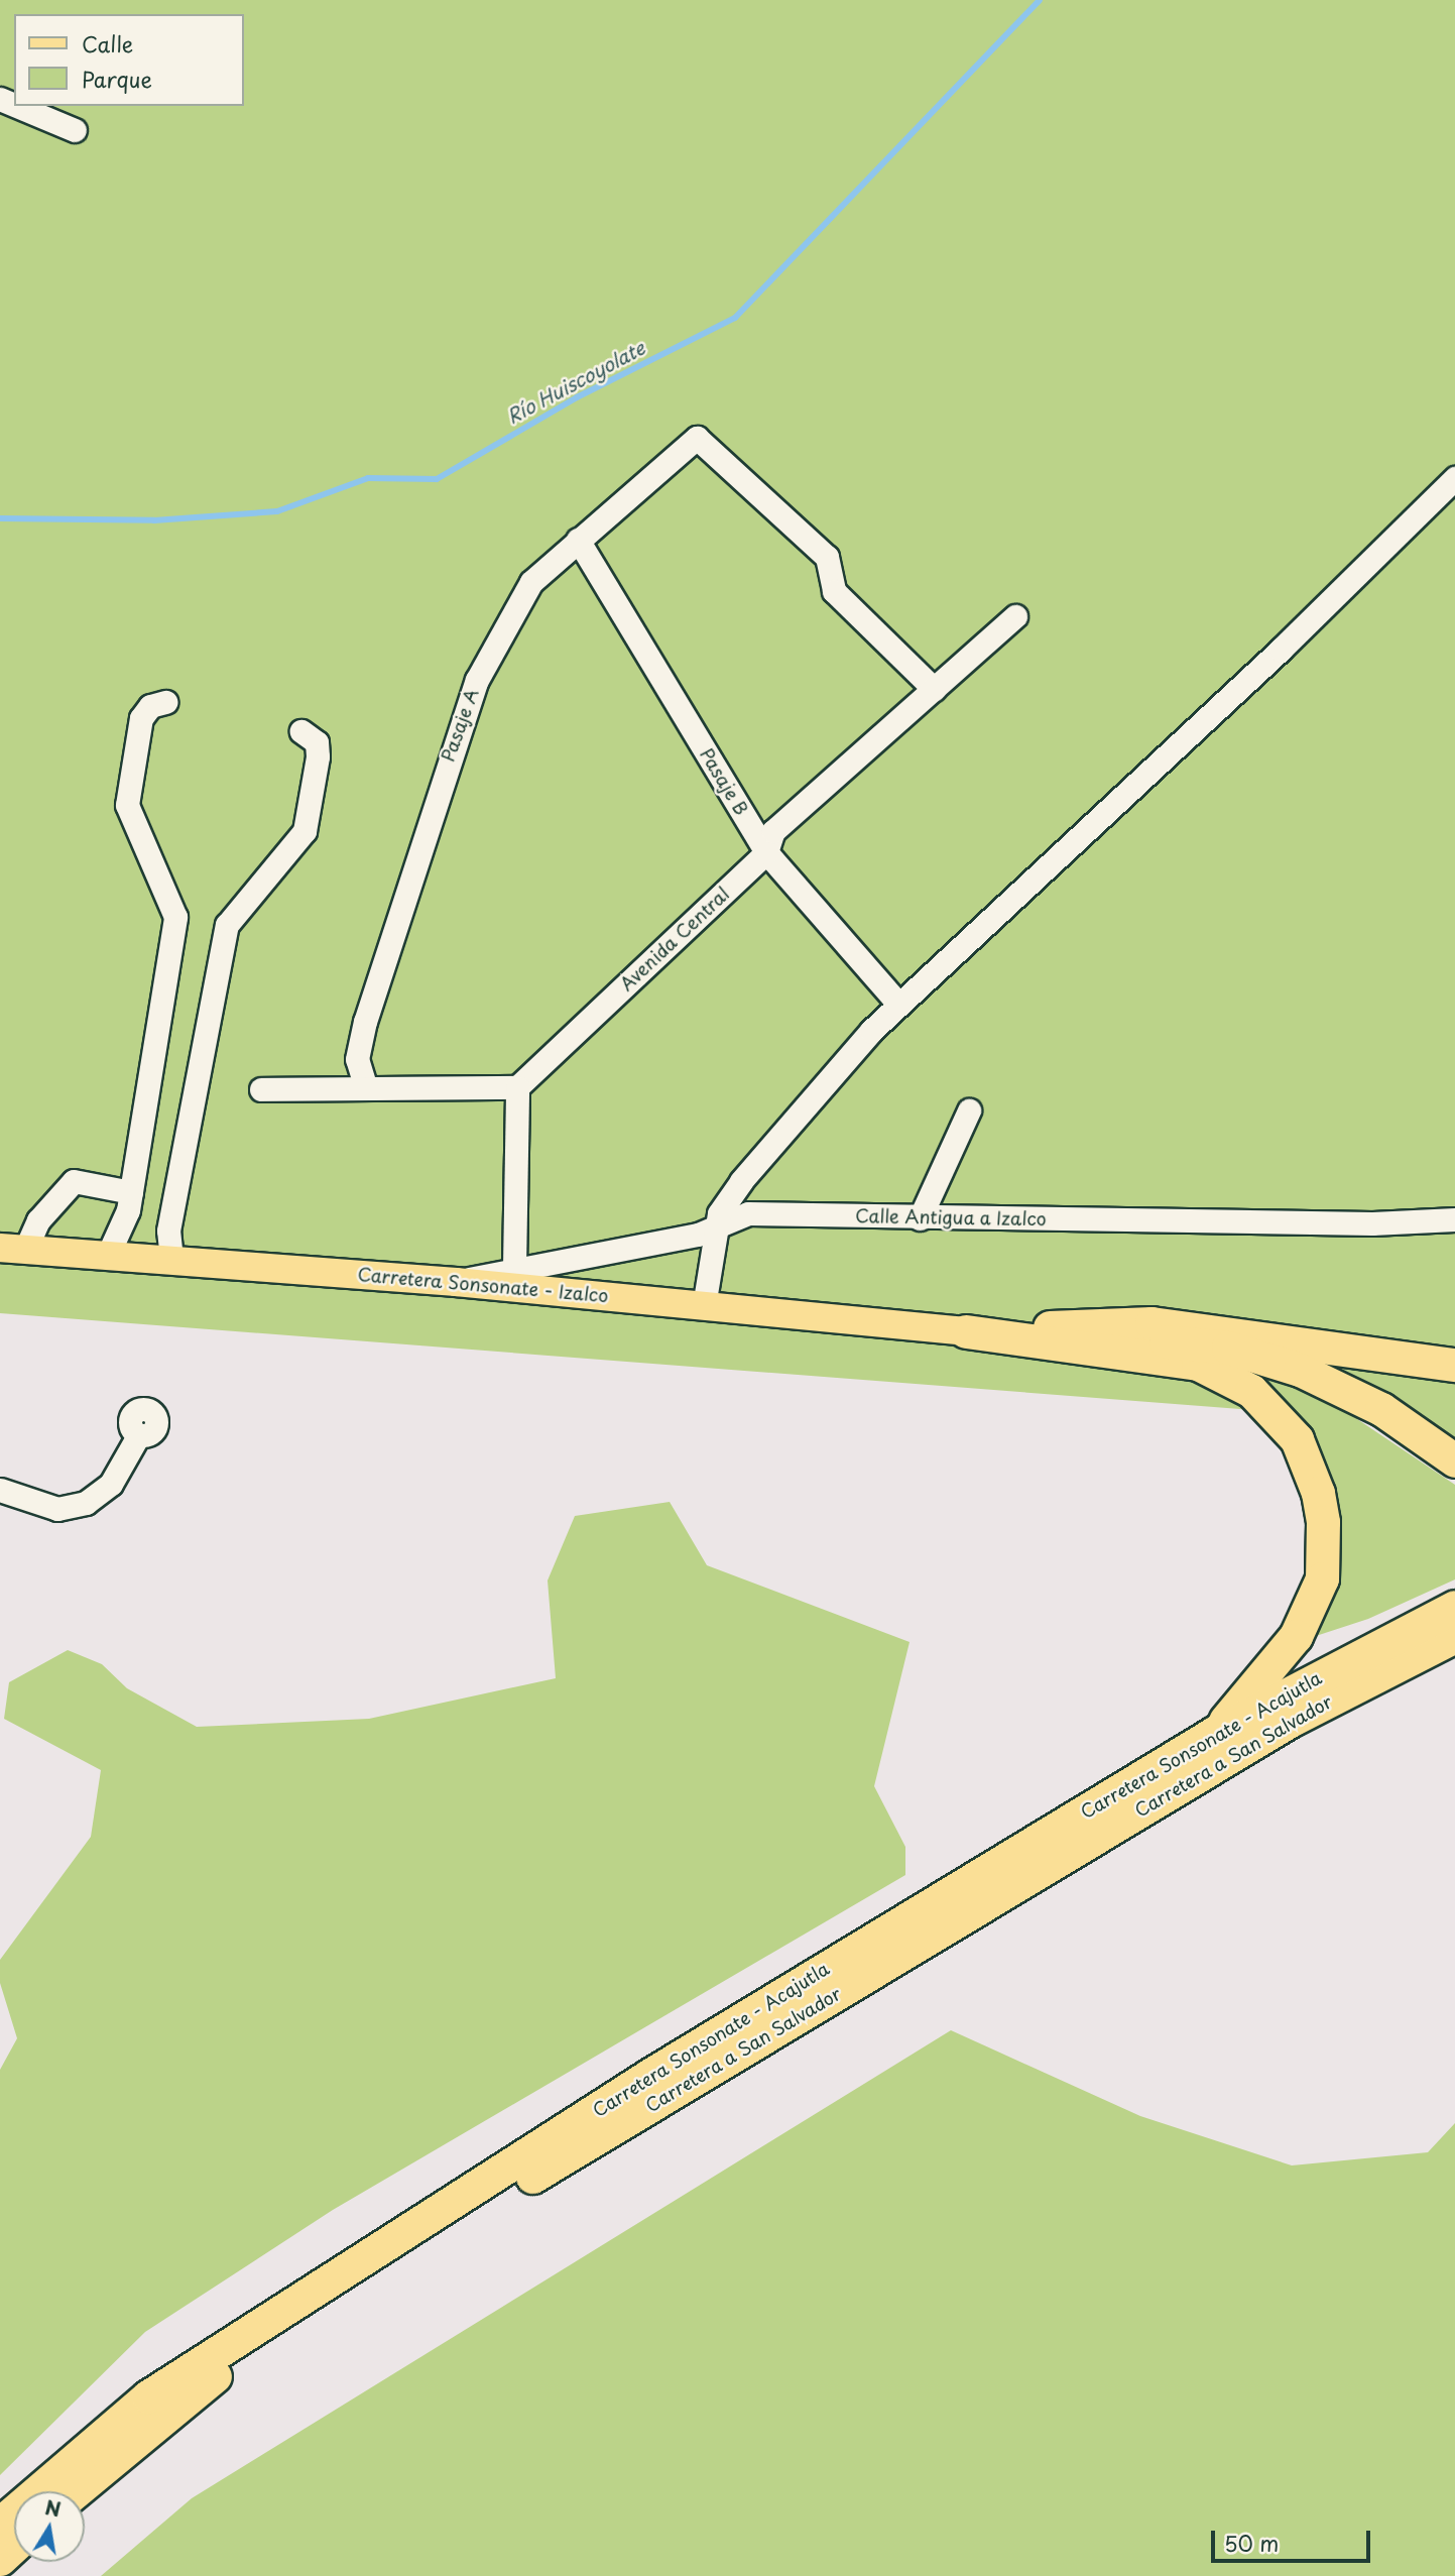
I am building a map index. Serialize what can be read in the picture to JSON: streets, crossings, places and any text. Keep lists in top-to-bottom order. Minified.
{"streets":{"highway":["Carretera Sonsonate - Acajutla","Carretera a San Salvador"],"main road":["Carretera Sonsonate - Izalco"],"street":["Pasaje A","Pasaje B","Avenida Central","Calle Antigua a Izalco"]},"crossings":[["Pasaje A","Pasaje B"],["Pasaje A","Avenida Central"],["Pasaje B","Avenida Central"],["Calle Antigua a Izalco","Carretera Sonsonate - Izalco"]],"water":["Río Huiscoyolate"],"legend":["Calle","Parque"],"scale_bar":"50 m","north":"top"}
